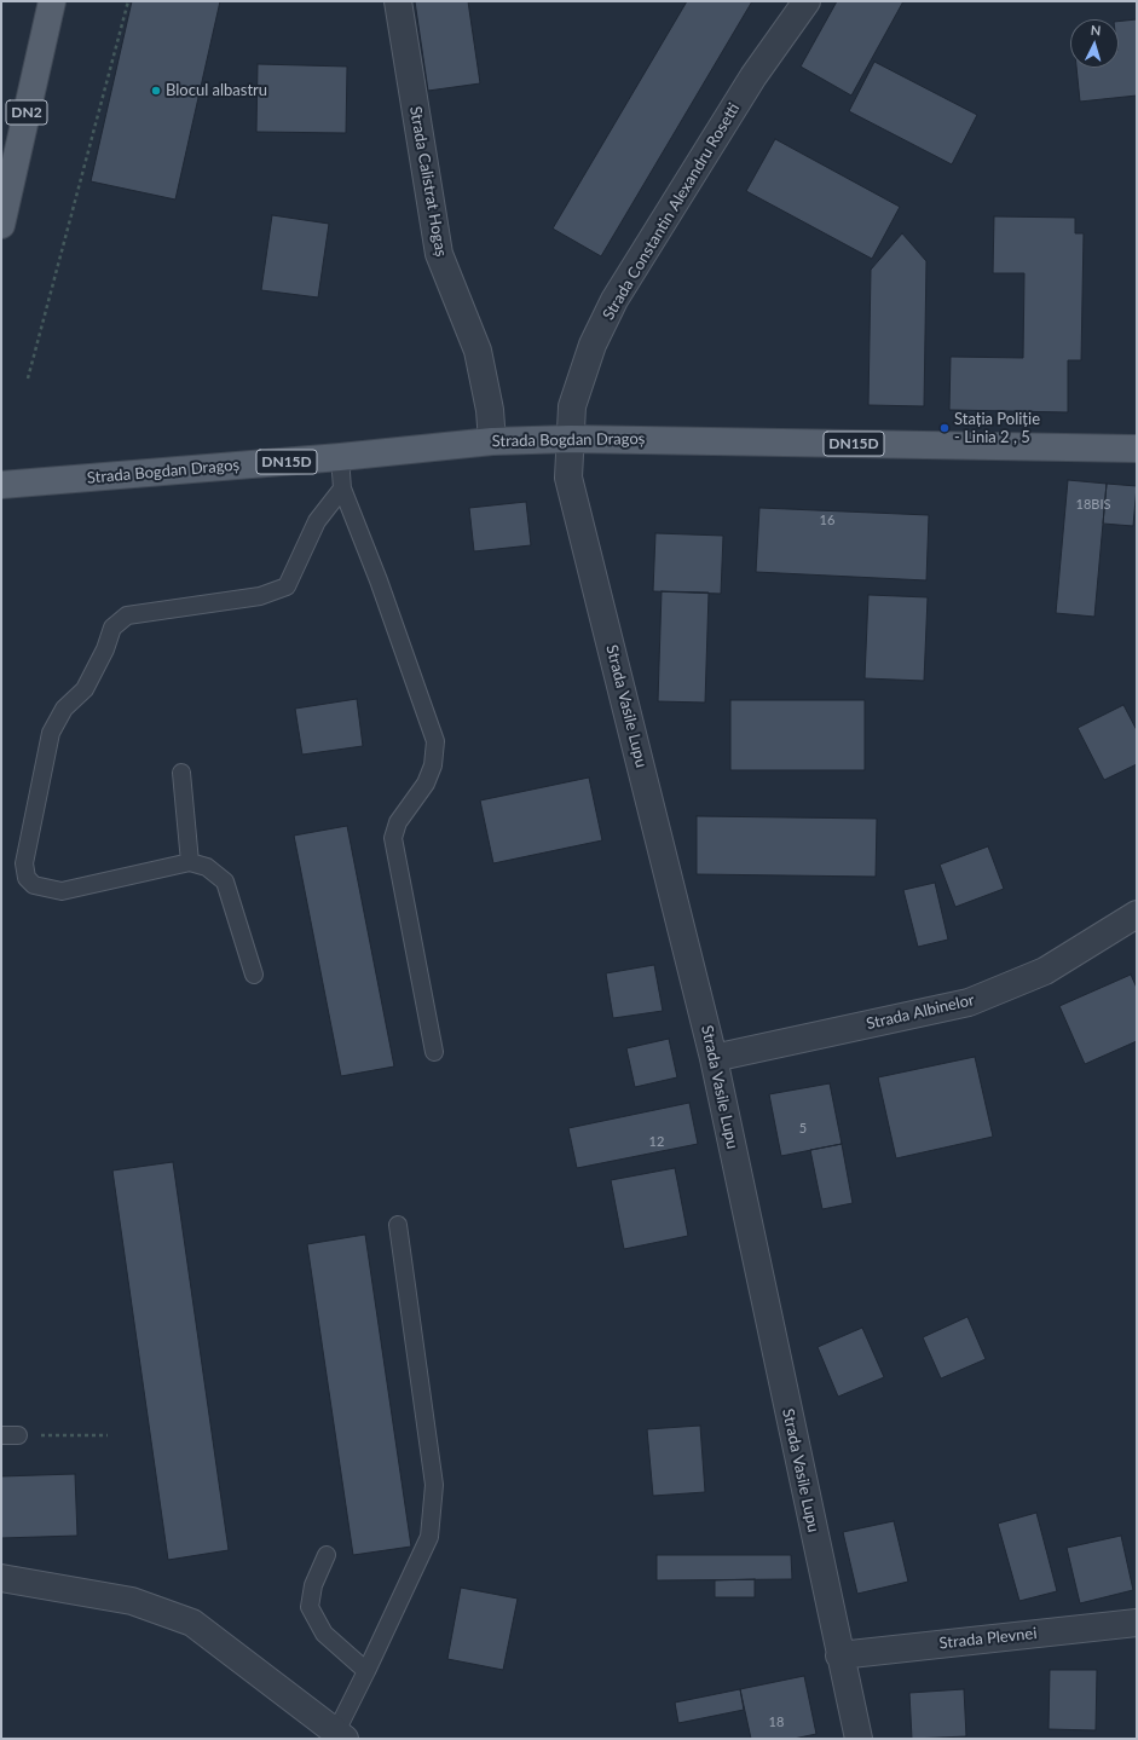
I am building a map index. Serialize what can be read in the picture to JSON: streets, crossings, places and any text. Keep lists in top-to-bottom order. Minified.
{"streets":{"main road":["DN2","Strada Bogdan Dragoș","DN15D"],"street":["Strada Calistrat Hogaș","Strada Constantin Alexandru Rosetti","Strada Vasile Lupu","Strada Albinelor","Strada Plevnei"]},"crossings":[["Strada Calistrat Hogaș","Strada Bogdan Dragoș"],["Strada Constantin Alexandru Rosetti","Strada Bogdan Dragoș"],["Strada Constantin Alexandru Rosetti","Strada Vasile Lupu"],["Strada Bogdan Dragoș","Strada Vasile Lupu"],["Strada Vasile Lupu","Strada Albinelor"],["Strada Vasile Lupu","Strada Plevnei"]],"places":["Blocul albastru","Stația Poliție - Linia 2 , 5"],"house_numbers":["18BIS","16","5","12","18"],"north":"top"}
